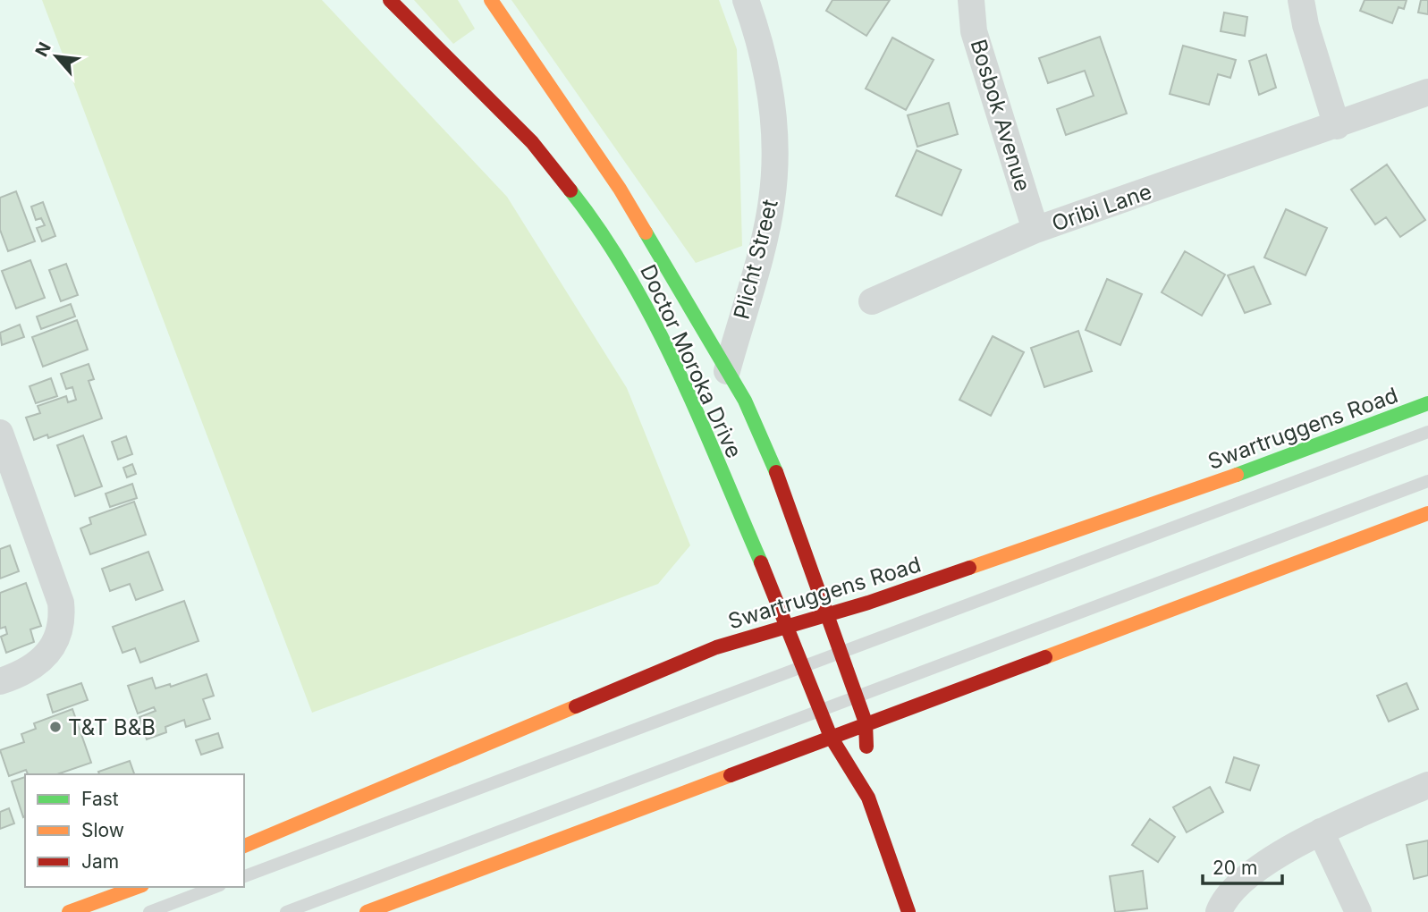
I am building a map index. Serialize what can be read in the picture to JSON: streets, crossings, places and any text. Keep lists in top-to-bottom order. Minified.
{"streets":{"main road":["Doctor Moroka Drive","Swartruggens Road"],"street":["Bosbok Avenue","Oribi Lane","Plicht Street"]},"crossings":[["Bosbok Avenue","Oribi Lane"],["Plicht Street","Doctor Moroka Drive"],["Doctor Moroka Drive","Swartruggens Road"]],"places":["T&T B&B"],"legend":["Fast","Slow","Jam"],"scale_bar":"20 m","north":"top left"}
